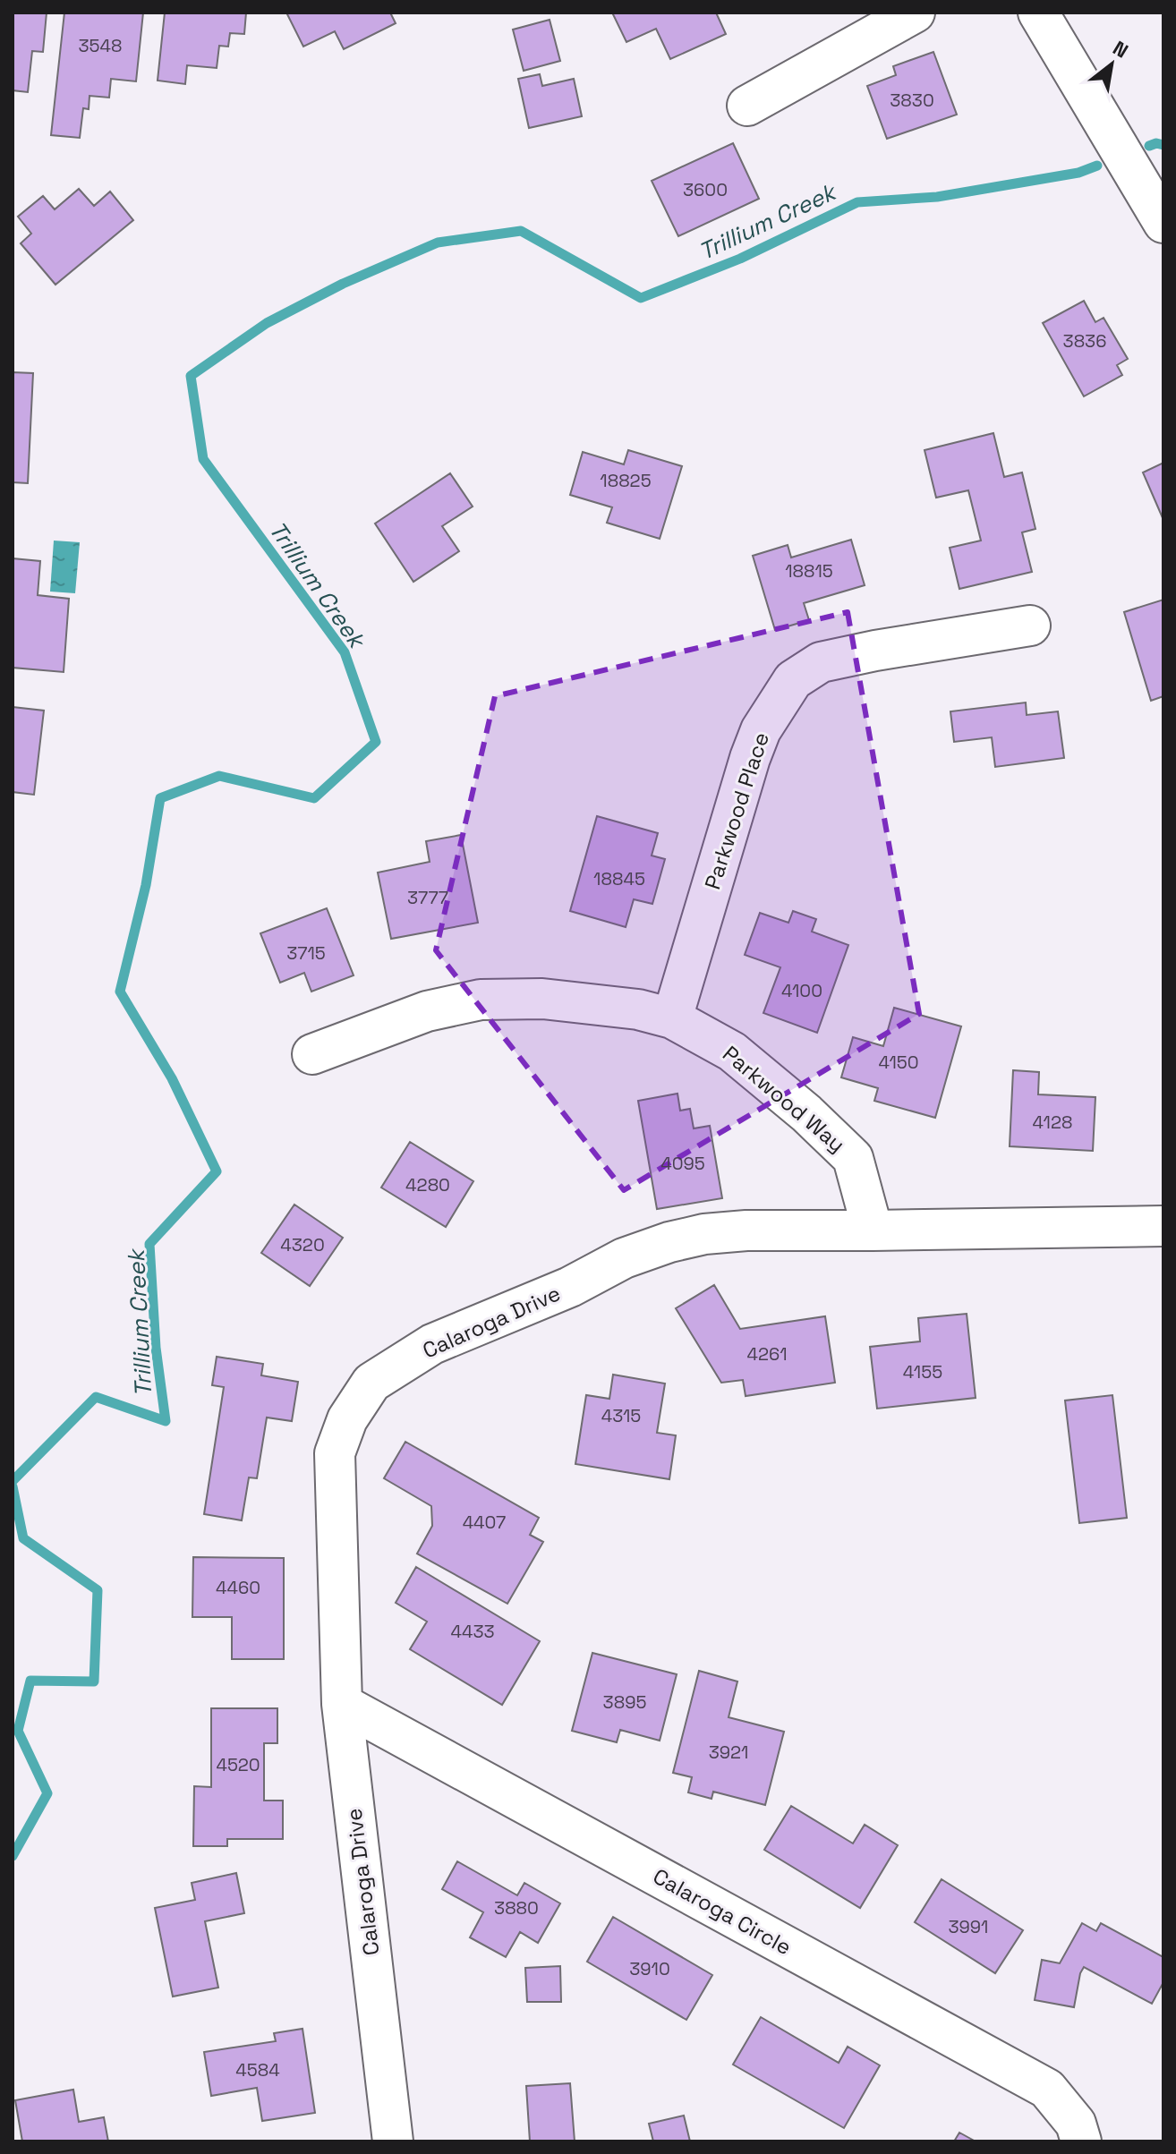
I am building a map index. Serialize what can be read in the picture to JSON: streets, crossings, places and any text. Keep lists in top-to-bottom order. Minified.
{"streets":{"street":["Parkwood Place","Parkwood Way","Calaroga Drive","Calaroga Circle"]},"crossings":[["Parkwood Place","Parkwood Way"],["Parkwood Way","Calaroga Drive"],["Calaroga Drive","Calaroga Circle"]],"water":["Trillium Creek"],"house_numbers":["3548","3830","3600","3836","18825","18815","18845","3777","3715","4100","4150","4128","4095","4280","4320","4261","4155","4315","4407","4460","4433","3895","3921","4520","3880","3991","3910","4584"],"north":"top right"}
